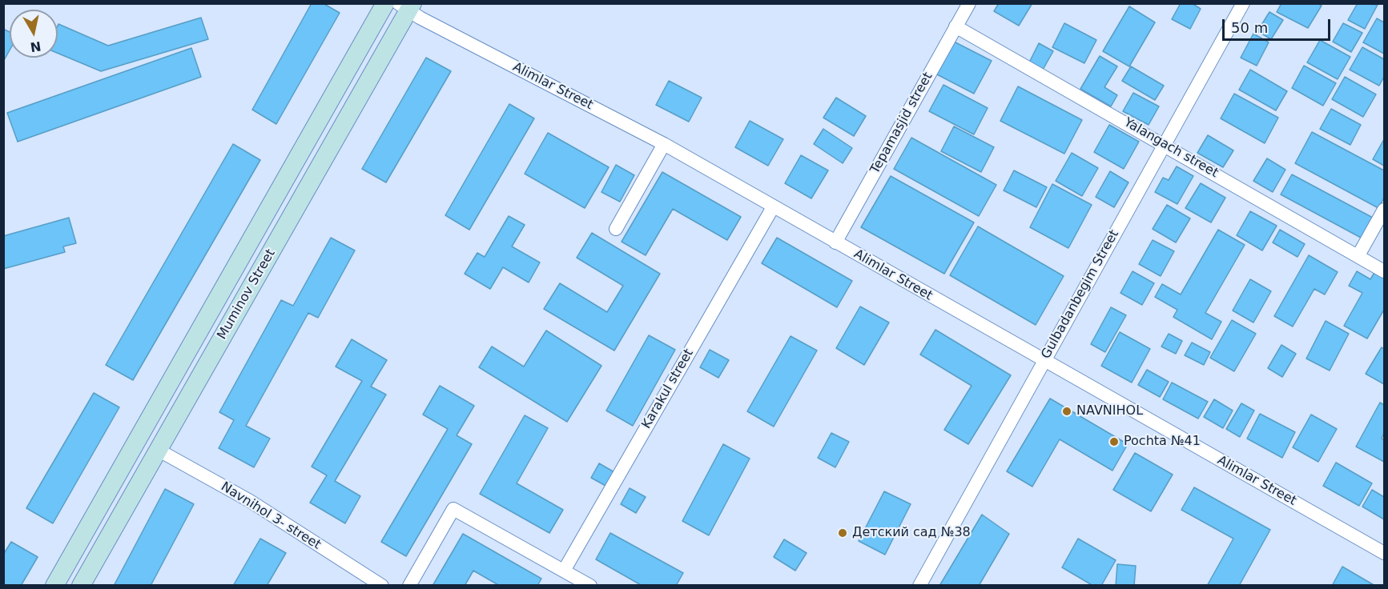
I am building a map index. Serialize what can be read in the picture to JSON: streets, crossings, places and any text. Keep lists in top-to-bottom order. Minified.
{"streets":{"main road":["Muminov Street"],"street":["Аlimlar Street","Tepamasjid street","Yalangach street","Gulbadanbegim Street","Karakul street","Navnihol 3- street"]},"crossings":[["Аlimlar Street","Tepamasjid street"],["Аlimlar Street","Muminov Street"],["Аlimlar Street","Gulbadanbegim Street"],["Аlimlar Street","Karakul street"],["Tepamasjid street","Yalangach street"],["Yalangach street","Gulbadanbegim Street"],["Muminov Street","Navnihol 3- street"]],"places":["NAVNIHOL","Pochta №41","Детский сад №38"],"scale_bar":"50 m","north":"bottom"}
